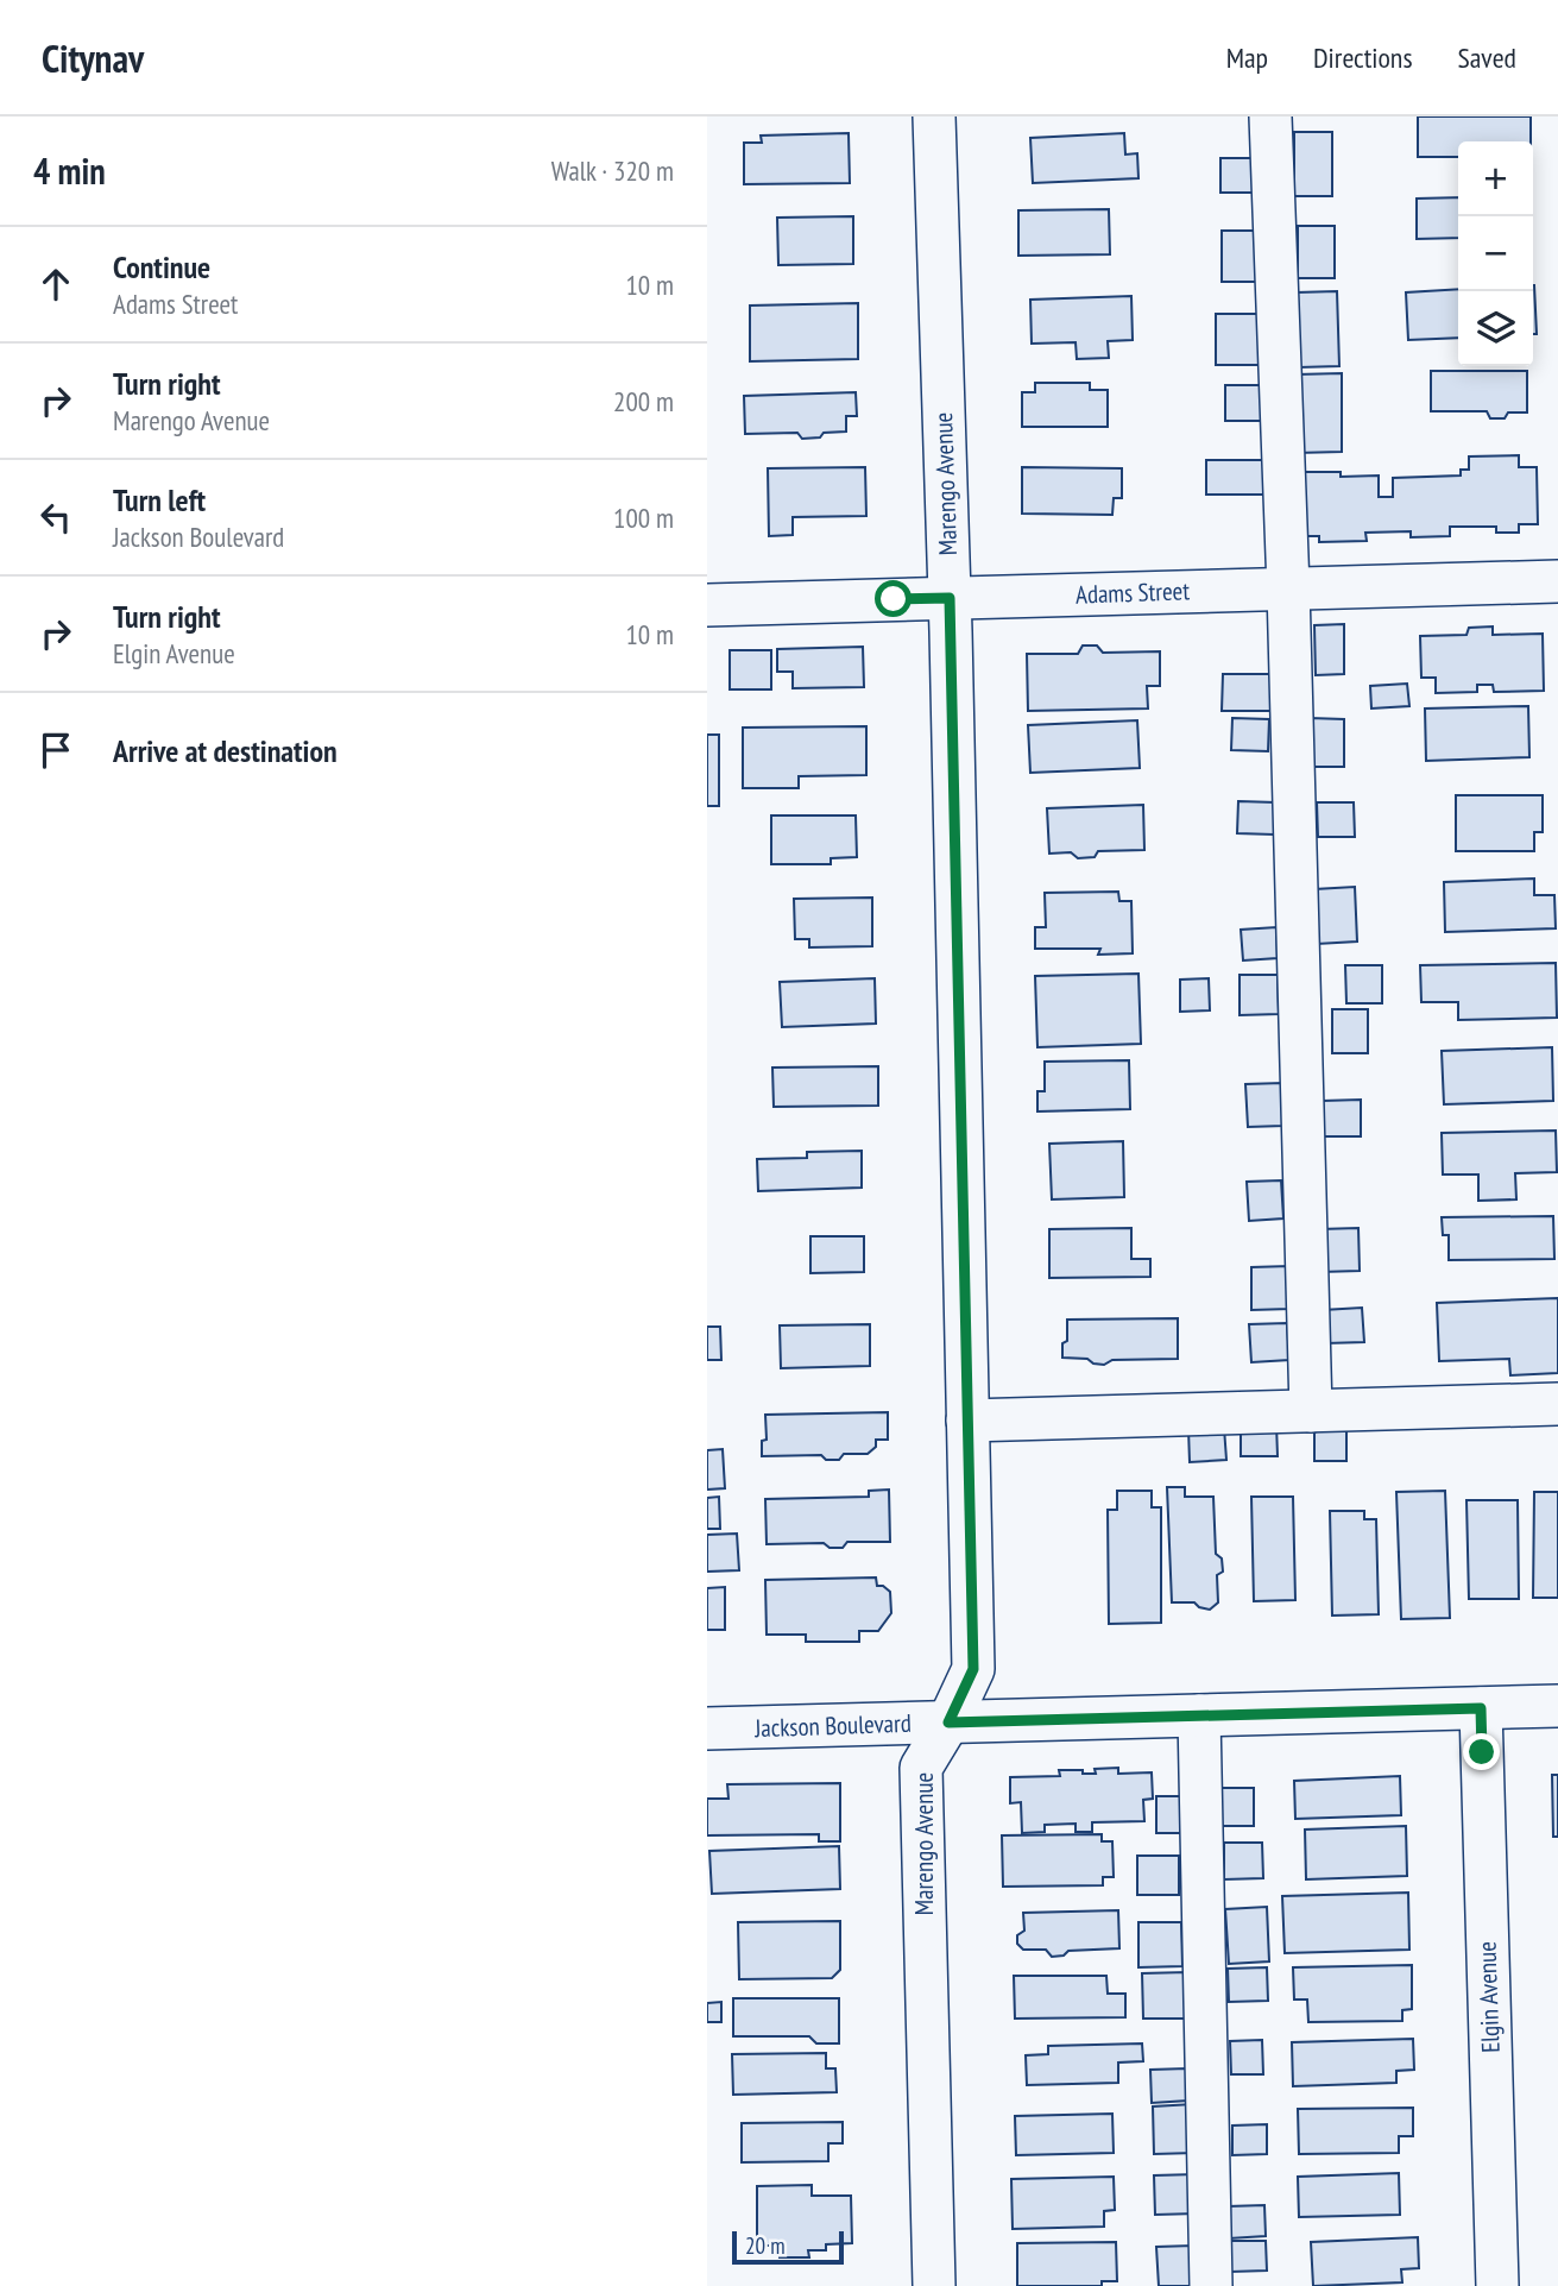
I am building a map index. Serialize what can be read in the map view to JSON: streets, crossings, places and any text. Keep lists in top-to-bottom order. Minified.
{"streets":{"street":["Marengo Avenue","Adams Street","Jackson Boulevard","Elgin Avenue"]},"crossings":[["Marengo Avenue","Adams Street"],["Marengo Avenue","Jackson Boulevard"],["Jackson Boulevard","Elgin Avenue"]],"scale_bar":"20 m","page":{"header":"Citynav","nav":["Map","Directions","Saved"],"heading":["4 min","Walk · 320 m"],"map_buttons":["+","−"],"list":[["Continue","Adams Street","10 m"],["Turn right","Marengo Avenue","200 m"],["Turn left","Jackson Boulevard","100 m"],["Turn right","Elgin Avenue","10 m"],"Arrive at destination"],"scale":"20 m"}}
